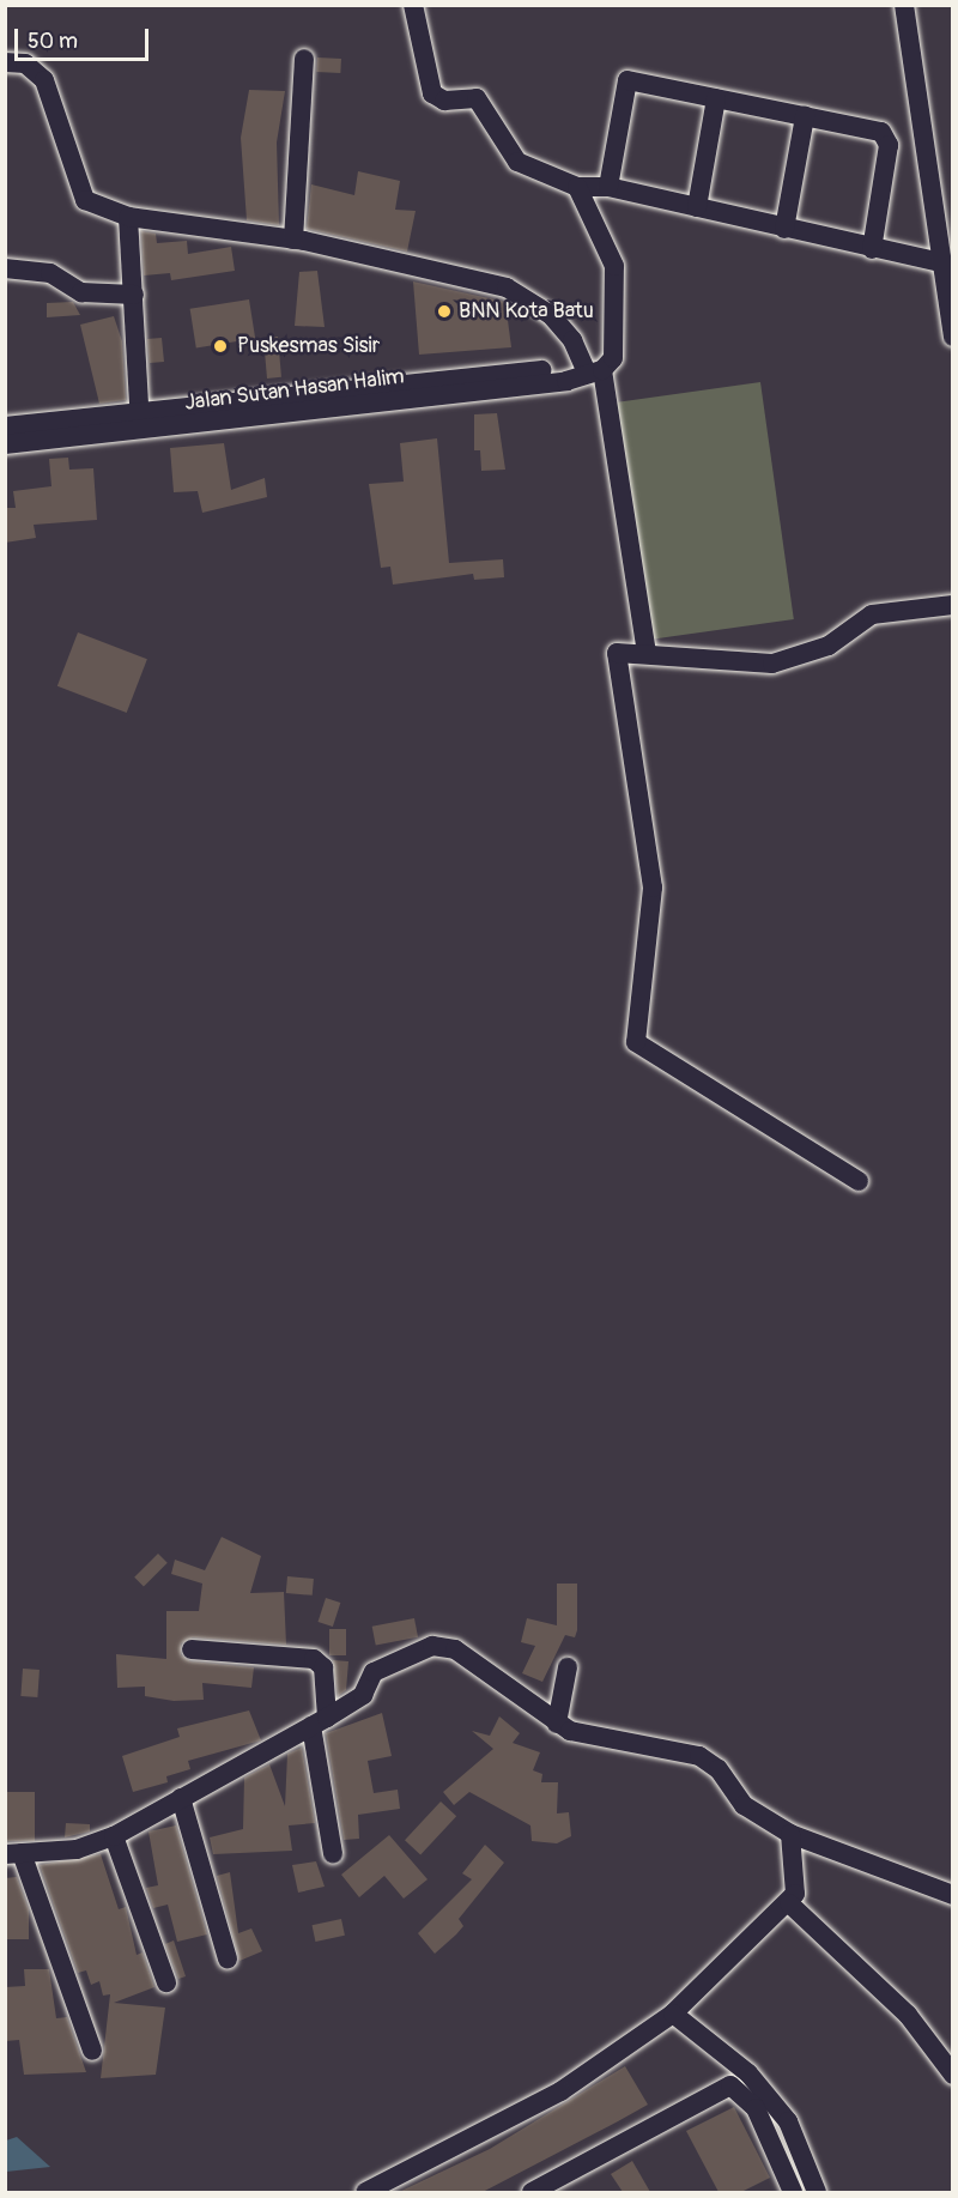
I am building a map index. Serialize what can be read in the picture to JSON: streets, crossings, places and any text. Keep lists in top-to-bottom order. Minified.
{"streets":{"street":["Jalan Sutan Hasan Halim"]},"places":["BNN Kota Batu","Puskesmas Sisir"],"scale_bar":"50 m"}
